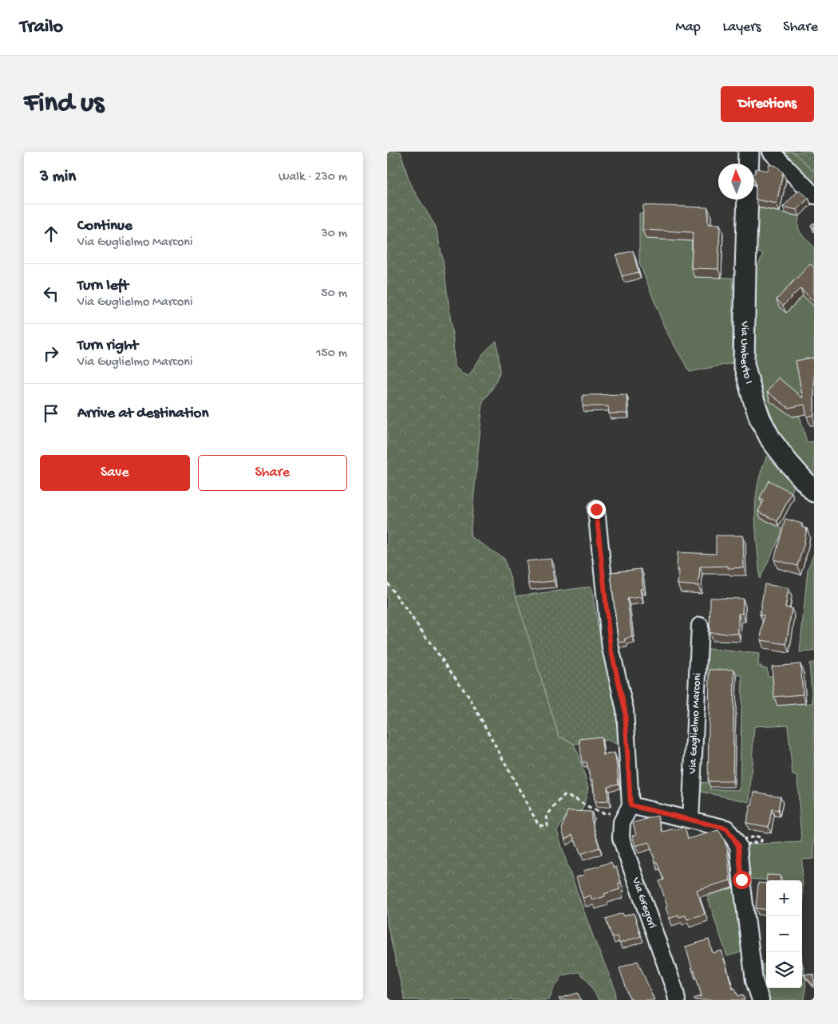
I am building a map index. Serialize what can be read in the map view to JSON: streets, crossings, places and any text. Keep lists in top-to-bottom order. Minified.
{"streets":{"main road":["Via Umberto I"],"street":["Via Guglielmo Marconi","Via Gregori"]},"north":"top","page":{"header":"Trailo","nav":["Map","Layers","Share"],"buttons":["Directions",["Save","Share"]],"title":"Find us","heading":["3 min","Walk · 230 m"],"list":[["Continue","Via Guglielmo Marconi","30 m"],["Turn left","Via Guglielmo Marconi","50 m"],["Turn right","Via Guglielmo Marconi","150 m"],"Arrive at destination"],"map_buttons":["+","−"]}}
